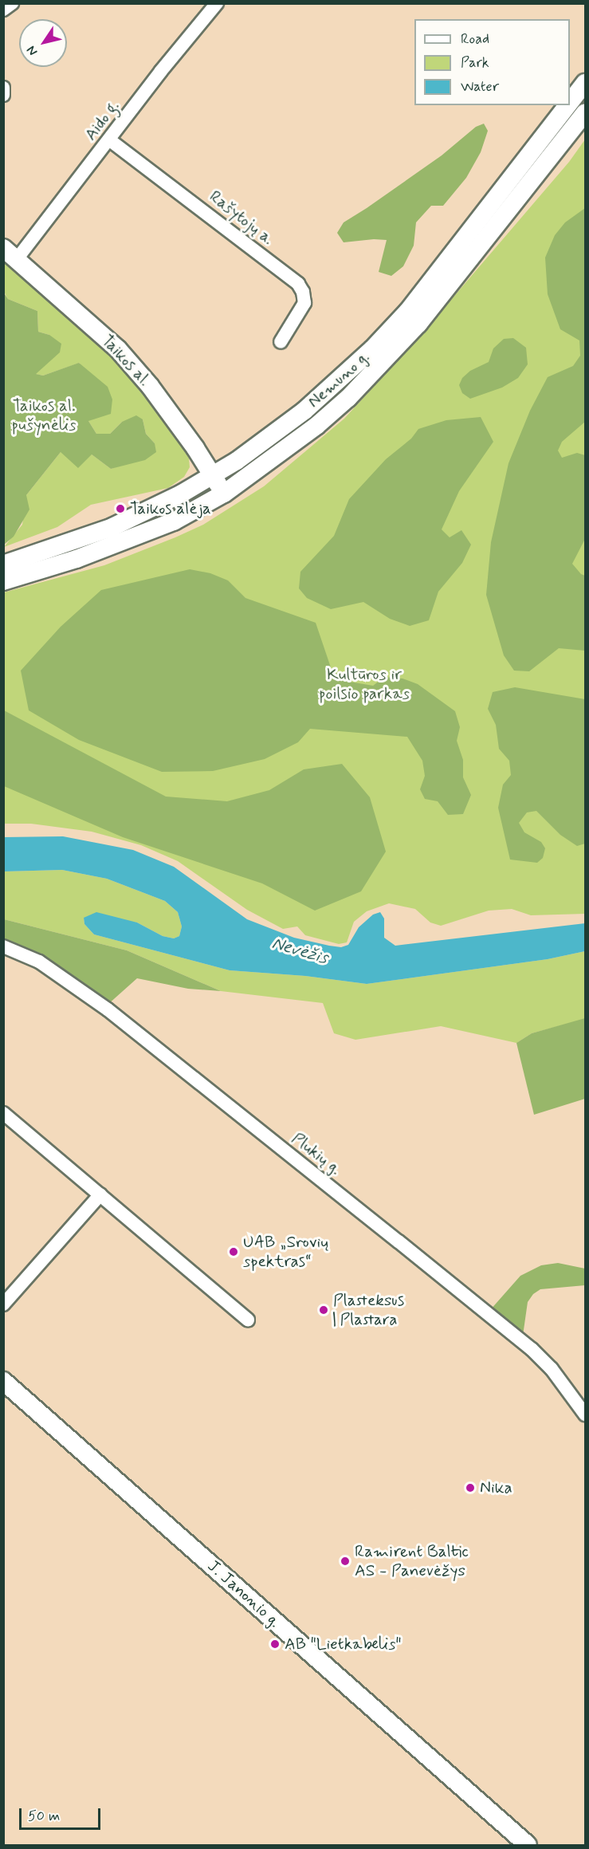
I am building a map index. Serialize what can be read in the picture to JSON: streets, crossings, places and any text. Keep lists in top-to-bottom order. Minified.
{"streets":{"main road":["Taikos al.","Nemuno g.","J. Janonio g."],"street":["Aido g.","Rašytojų a.","Plukių g."]},"crossings":[["Aido g.","Rašytojų a."],["Aido g.","Taikos al."],["Taikos al.","Nemuno g."]],"water":["Nevėžis"],"parks":["Taikos al. pušynėlis","Kultūros ir poilsio parkas"],"places":["Taikos alėja","UAB „Srovių spektras“","Plasteksus | Plastara","Nika","Ramirent Baltic AS - Panevėžys","AB \"Lietkabelis\""],"legend":["Road","Park","Water"],"scale_bar":"50 m","north":"bottom left"}
